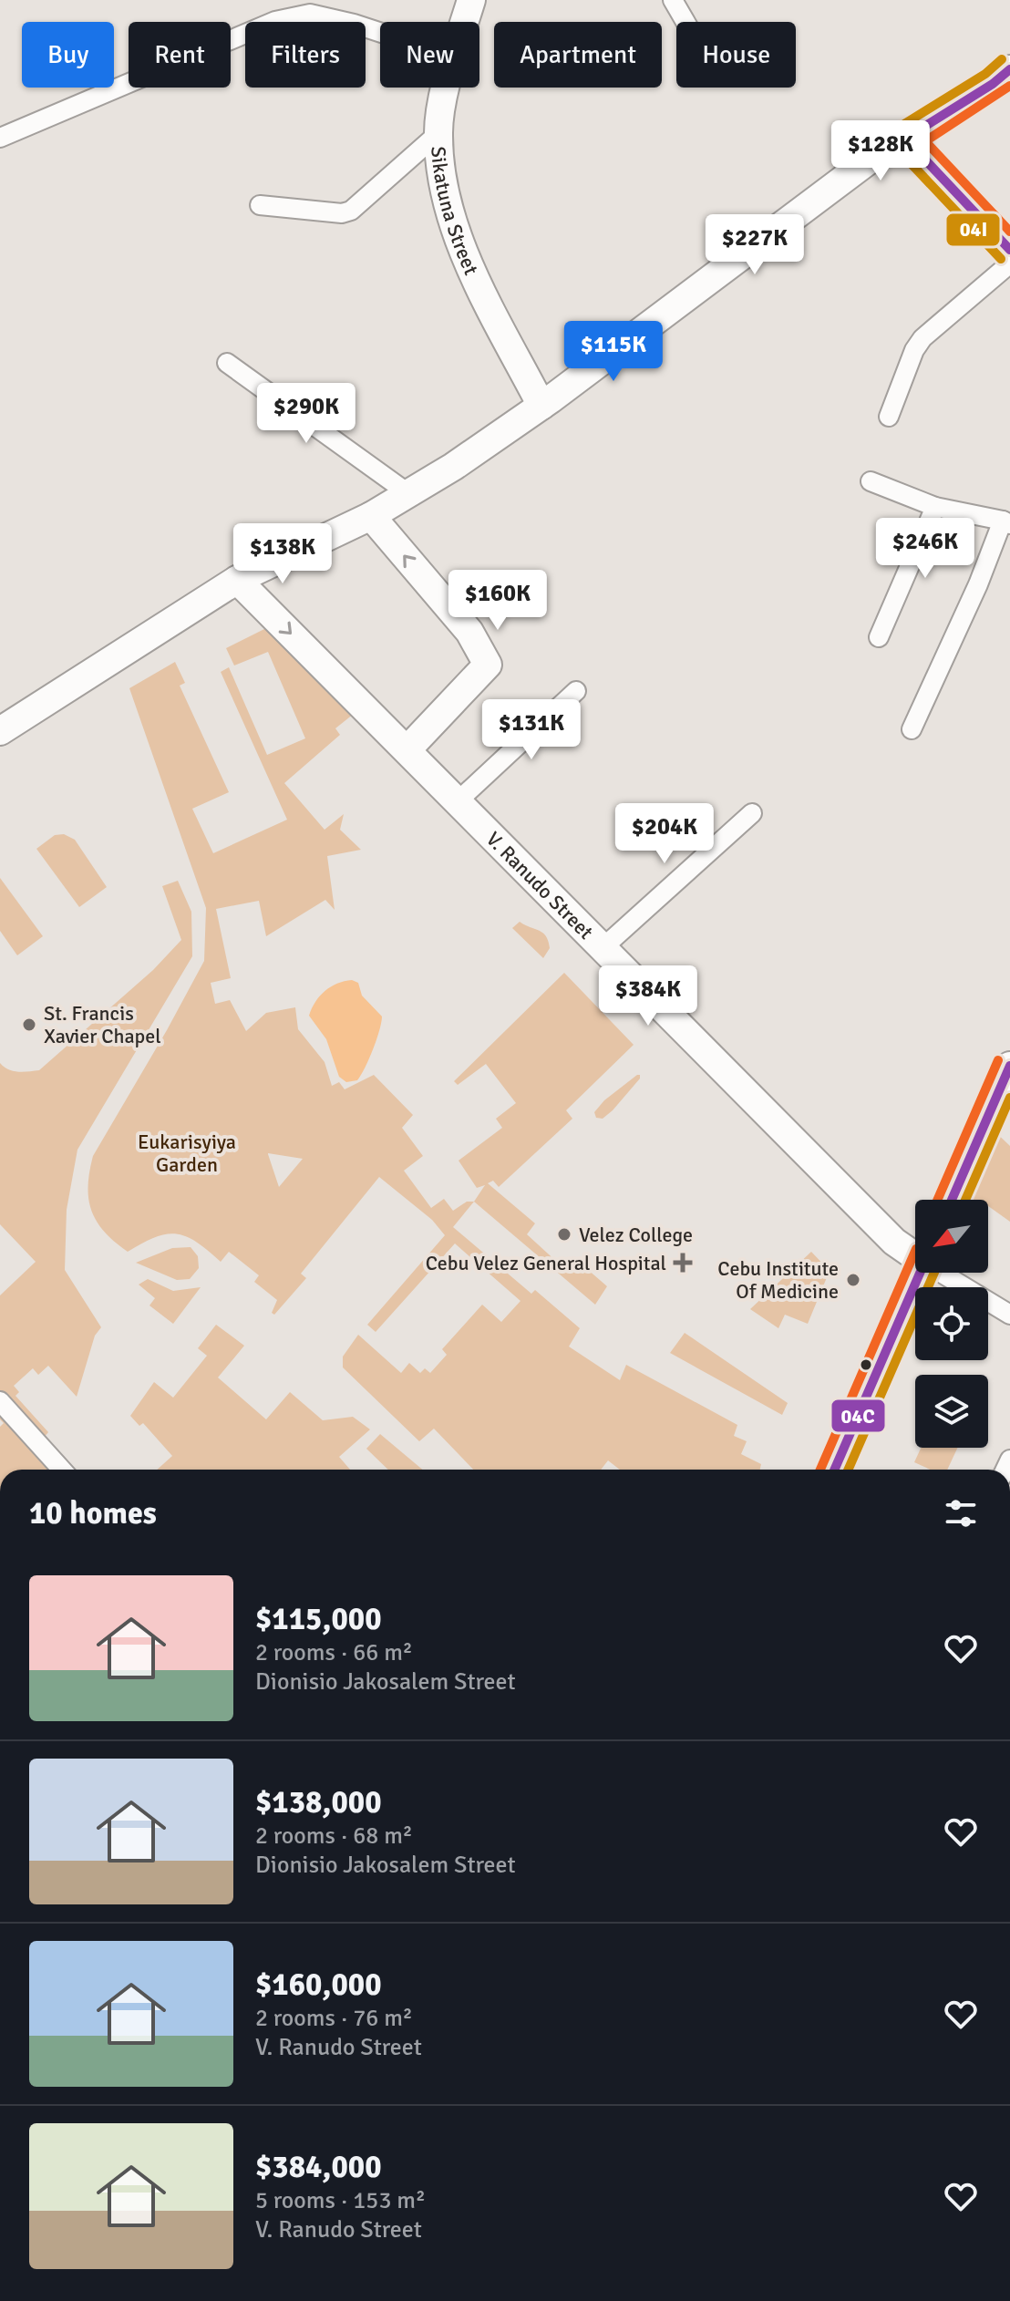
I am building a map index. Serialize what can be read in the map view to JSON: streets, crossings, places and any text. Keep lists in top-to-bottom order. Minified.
{"streets":{"street":["Sikatuna Street","V. Ranudo Street"]},"parks":["Eukarisyiya Garden"],"places":{"other":["St. Francis Xavier Chapel","Velez College","Cebu Institute Of Medicine"],"health":["Cebu Velez General Hospital"]},"lines":["transit line 04I","transit line 04C"],"north":"bottom left","page":{"chip":["Buy","Rent","Filters","New","Apartment","House"],"price":["$128K","$227K","$115K","$290K","$246K","$138K","$160K","$131K","$204K","$384K"],"heading":"10 homes","list":[{"name":"$115,000","note":"2 rooms · 66 m² · Dionisio Jakosalem Street"},{"name":"$138,000","note":"2 rooms · 68 m² · Dionisio Jakosalem Street"},{"name":"$160,000","note":"2 rooms · 76 m² · V. Ranudo Street"},{"name":"$384,000","note":"5 rooms · 153 m² · V. Ranudo Street"}]}}
